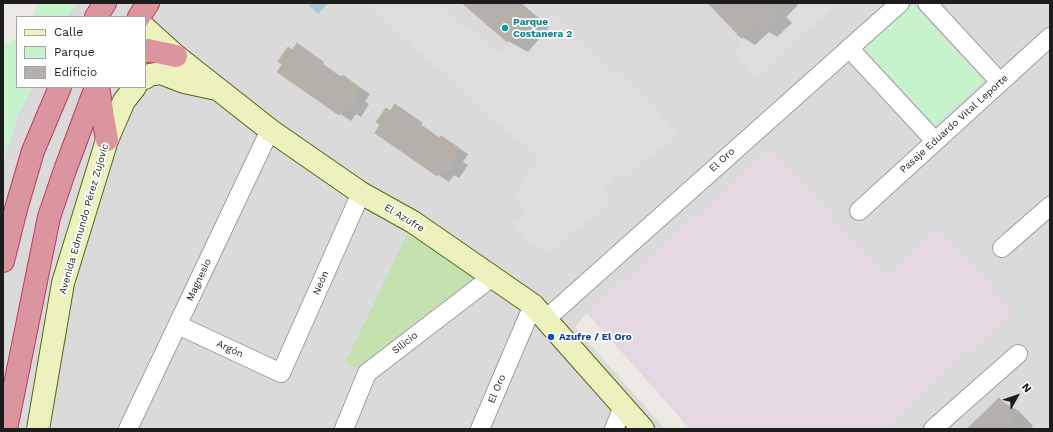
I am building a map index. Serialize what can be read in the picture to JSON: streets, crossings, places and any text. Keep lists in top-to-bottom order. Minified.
{"streets":{"street":["Pasaje Eduardo Vital Leporte","El Oro","El Azufre","Avenida Edmundo Pérez Zujovic","Magnesio","Neón","Silicio","Argón"]},"crossings":[["El Oro","El Azufre"],["El Azufre","Magnesio"],["El Azufre","Neón"],["El Azufre","Silicio"],["Magnesio","Argón"],["Neón","Argón"]],"places":["Parque Costanera 2","Azufre / El Oro"],"legend":["Calle","Parque","Edificio"],"north":"top right"}
